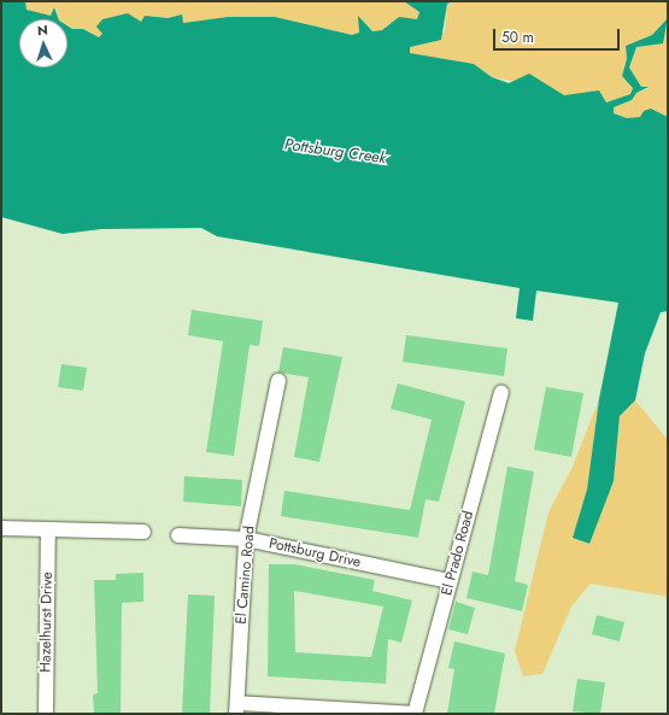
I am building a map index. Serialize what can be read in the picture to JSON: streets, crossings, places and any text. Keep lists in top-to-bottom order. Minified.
{"streets":{"street":["Pottsburg Drive","El Prado Road","El Camino Road","Hazelhurst Drive"]},"crossings":[["Pottsburg Drive","El Prado Road"],["Pottsburg Drive","El Camino Road"]],"water":["Pottsburg Creek"],"scale_bar":"50 m","north":"top"}
